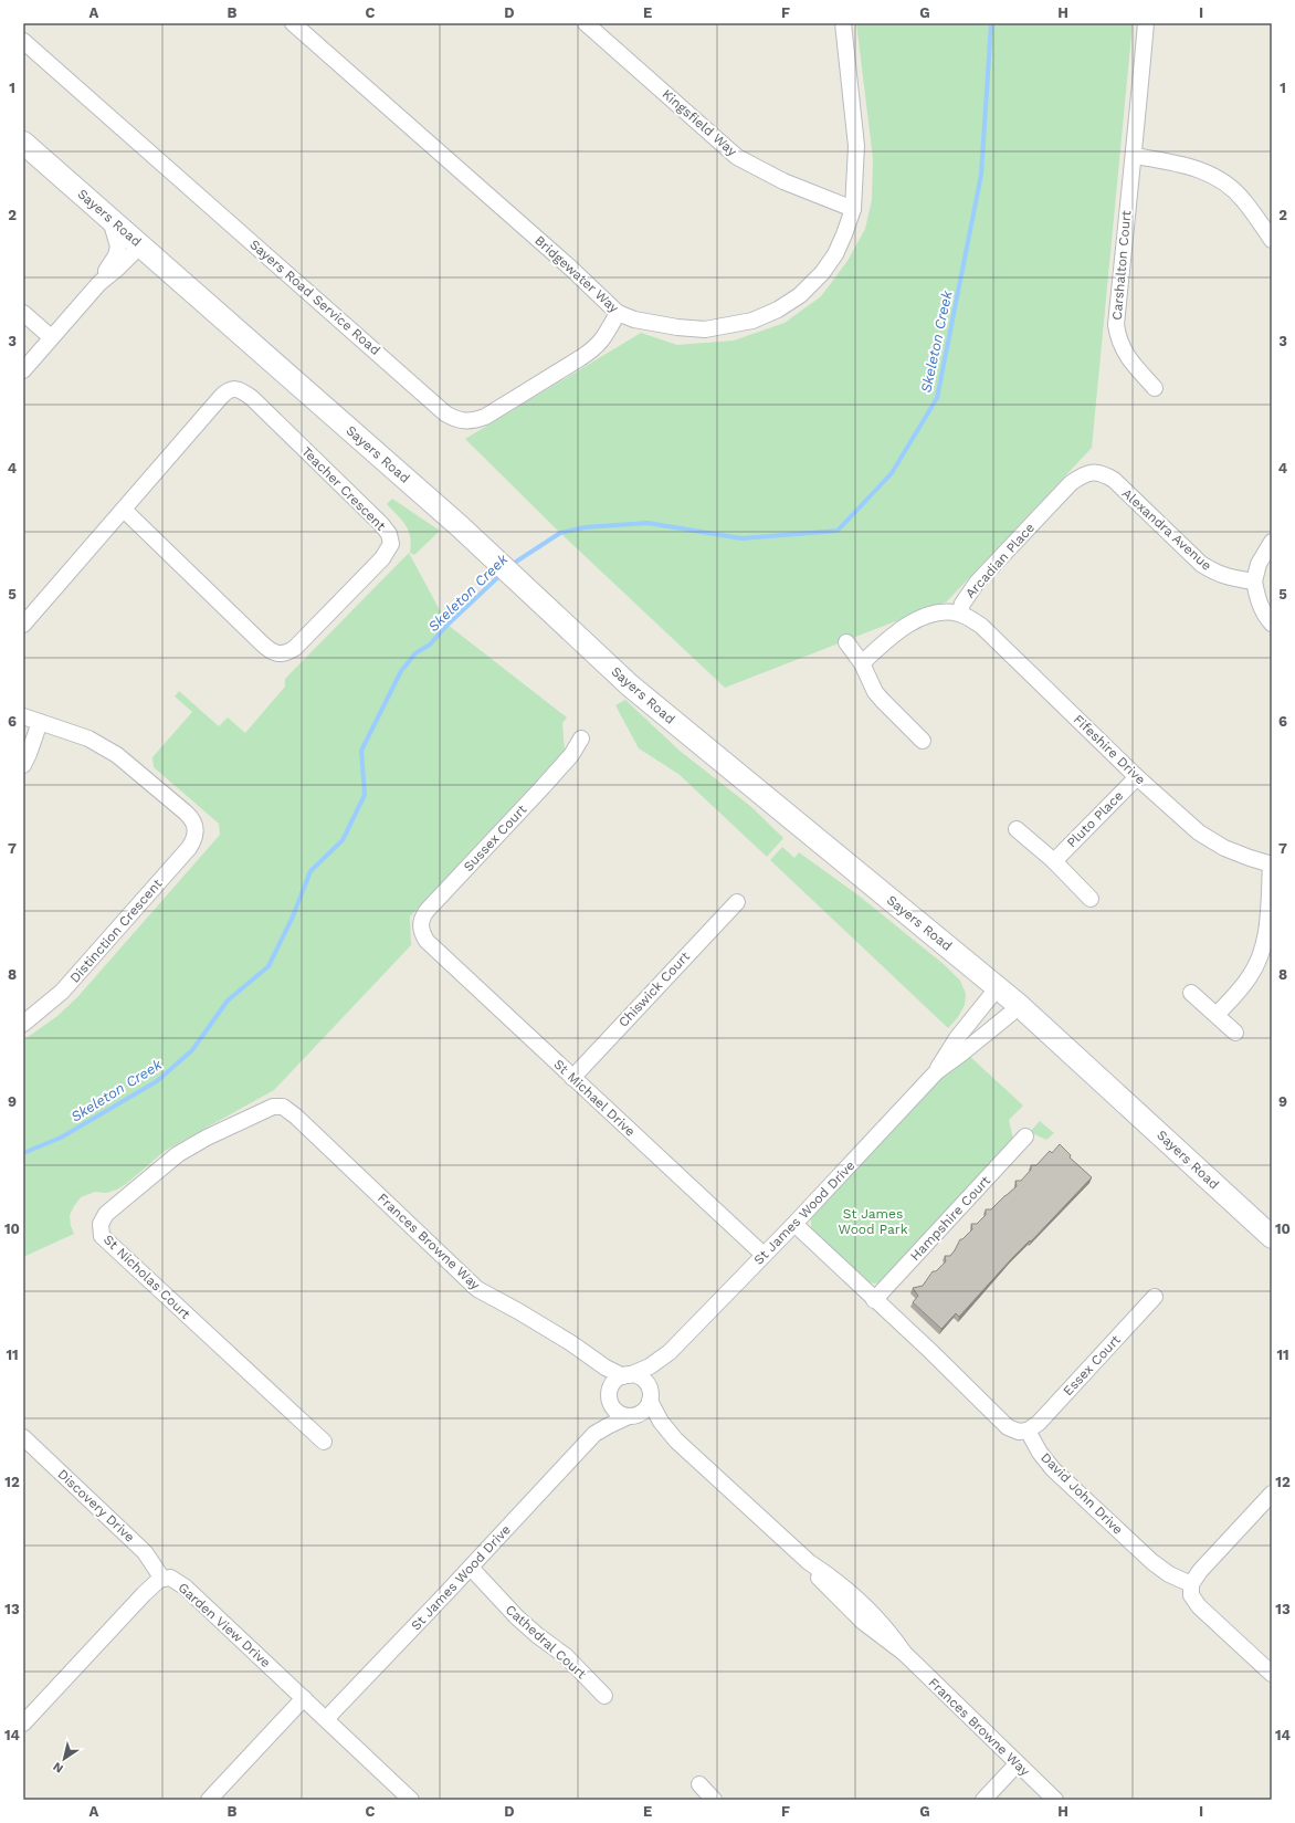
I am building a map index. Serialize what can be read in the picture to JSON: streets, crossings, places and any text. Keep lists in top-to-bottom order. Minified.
{"streets":{"main road":["Sayers Road"],"street":["Kingsfield Way","Carshalton Court","Bridgewater Way","Sayers Road Service Road","Teacher Crescent","Alexandra Avenue","Arcadian Place","Fifeshire Drive","Pluto Place","Sussex Court","Distinction Crescent","Chiswick Court","St Michael Drive","St James Wood Drive","Hampshire Court","Frances Browne Way","St Nicholas Court","Essex Court","David John Drive","Discovery Drive","Garden View Drive","Cathedral Court"]},"crossings":[["Kingsfield Way","Bridgewater Way"],["Sayers Road","St James Wood Drive"],["Bridgewater Way","Sayers Road Service Road"],["Alexandra Avenue","Arcadian Place"],["Arcadian Place","Fifeshire Drive"],["Fifeshire Drive","Pluto Place"],["Sussex Court","St Michael Drive"],["Chiswick Court","St Michael Drive"],["St Michael Drive","St James Wood Drive"],["St James Wood Drive","Frances Browne Way"],["St James Wood Drive","Garden View Drive"],["St James Wood Drive","Cathedral Court"],["Frances Browne Way","St Nicholas Court"],["Essex Court","David John Drive"],["Discovery Drive","Garden View Drive"]],"water":["Skeleton Creek"],"parks":["St James Wood Park"],"north":"bottom left","grid":{"columns":["A","B","C","D","E","F","G","H","I"],"rows":["1","2","3","4","5","6","7","8","9","10","11","12","13","14"]}}
